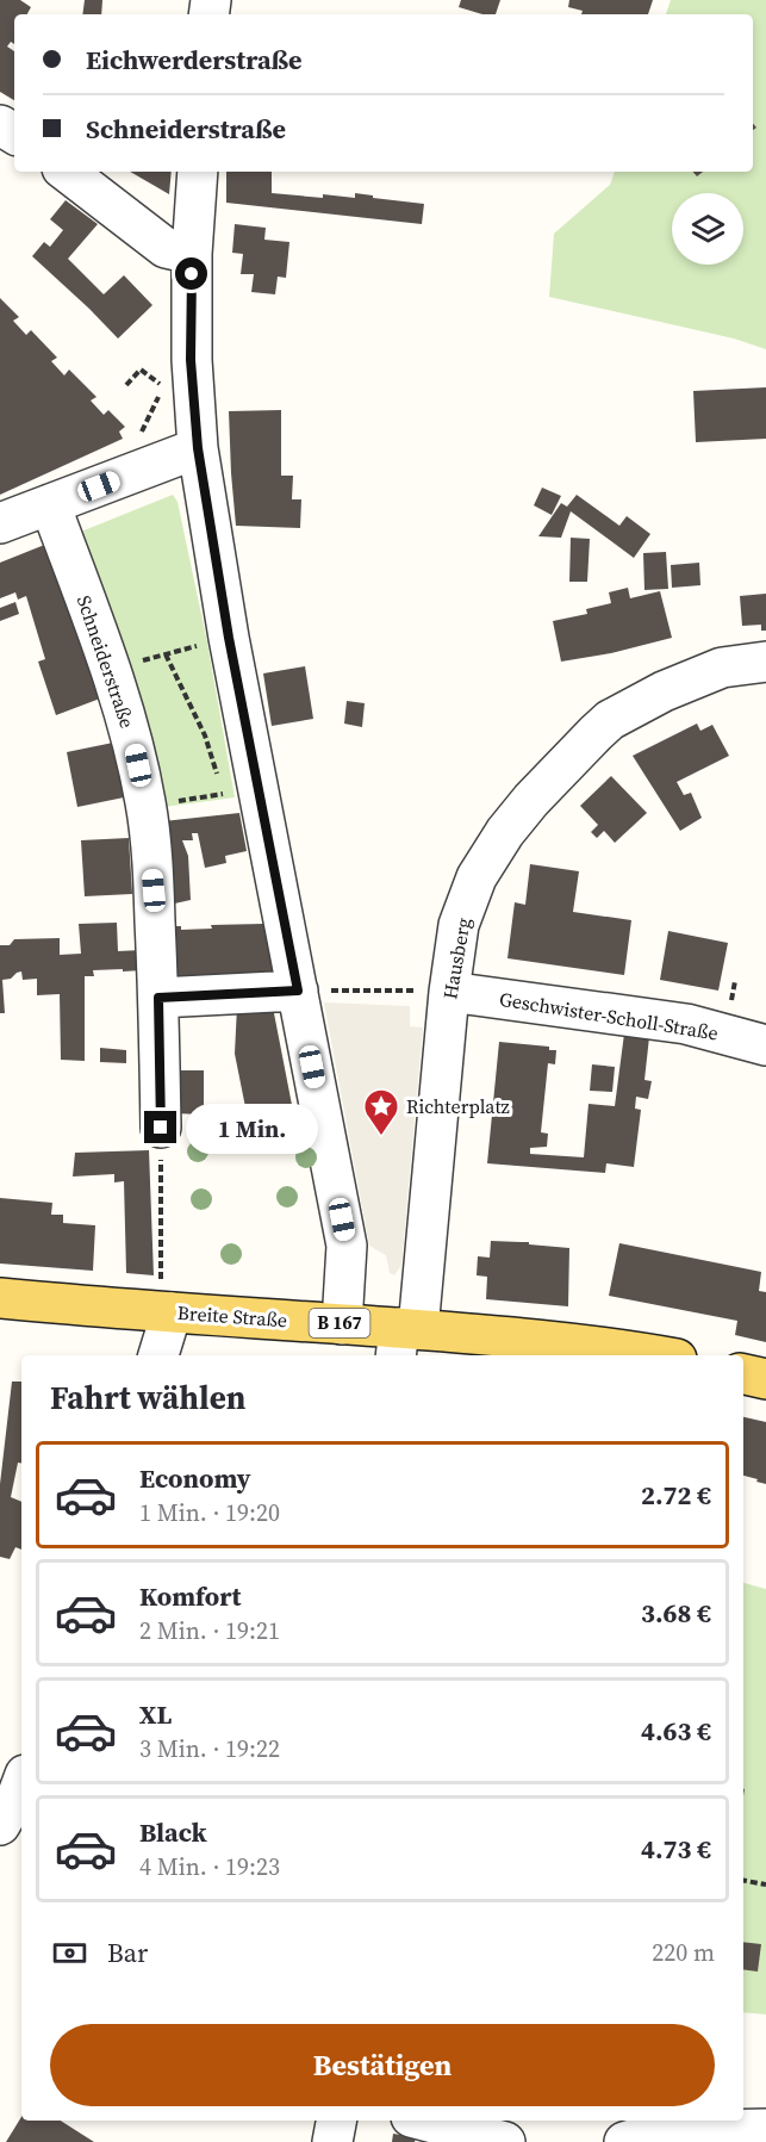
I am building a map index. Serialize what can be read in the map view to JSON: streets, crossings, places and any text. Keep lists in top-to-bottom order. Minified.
{"streets":{"main road":["Breite Straße","B 167"],"street":["Schneiderstraße","Hausberg","Geschwister-Scholl-Straße"]},"crossings":[["Hausberg","Geschwister-Scholl-Straße"],["Hausberg","Breite Straße"]],"places":{"place":["Richterplatz"]},"page":{"banner":["Eichwerderstraße","Schneiderstraße"],"bubble":"1 Min.","heading":"Fahrt wählen","list":[{"name":"Economy","note":"1 Min. · 19:20","value":"2.72 €"},{"name":"Komfort","note":"2 Min. · 19:21","value":"3.68 €"},{"name":"XL","note":"3 Min. · 19:22","value":"4.63 €"},{"name":"Black","note":"4 Min. · 19:23","value":"4.73 €"}],"pay":["Bar","220 m"],"buttons":"Bestätigen"}}
